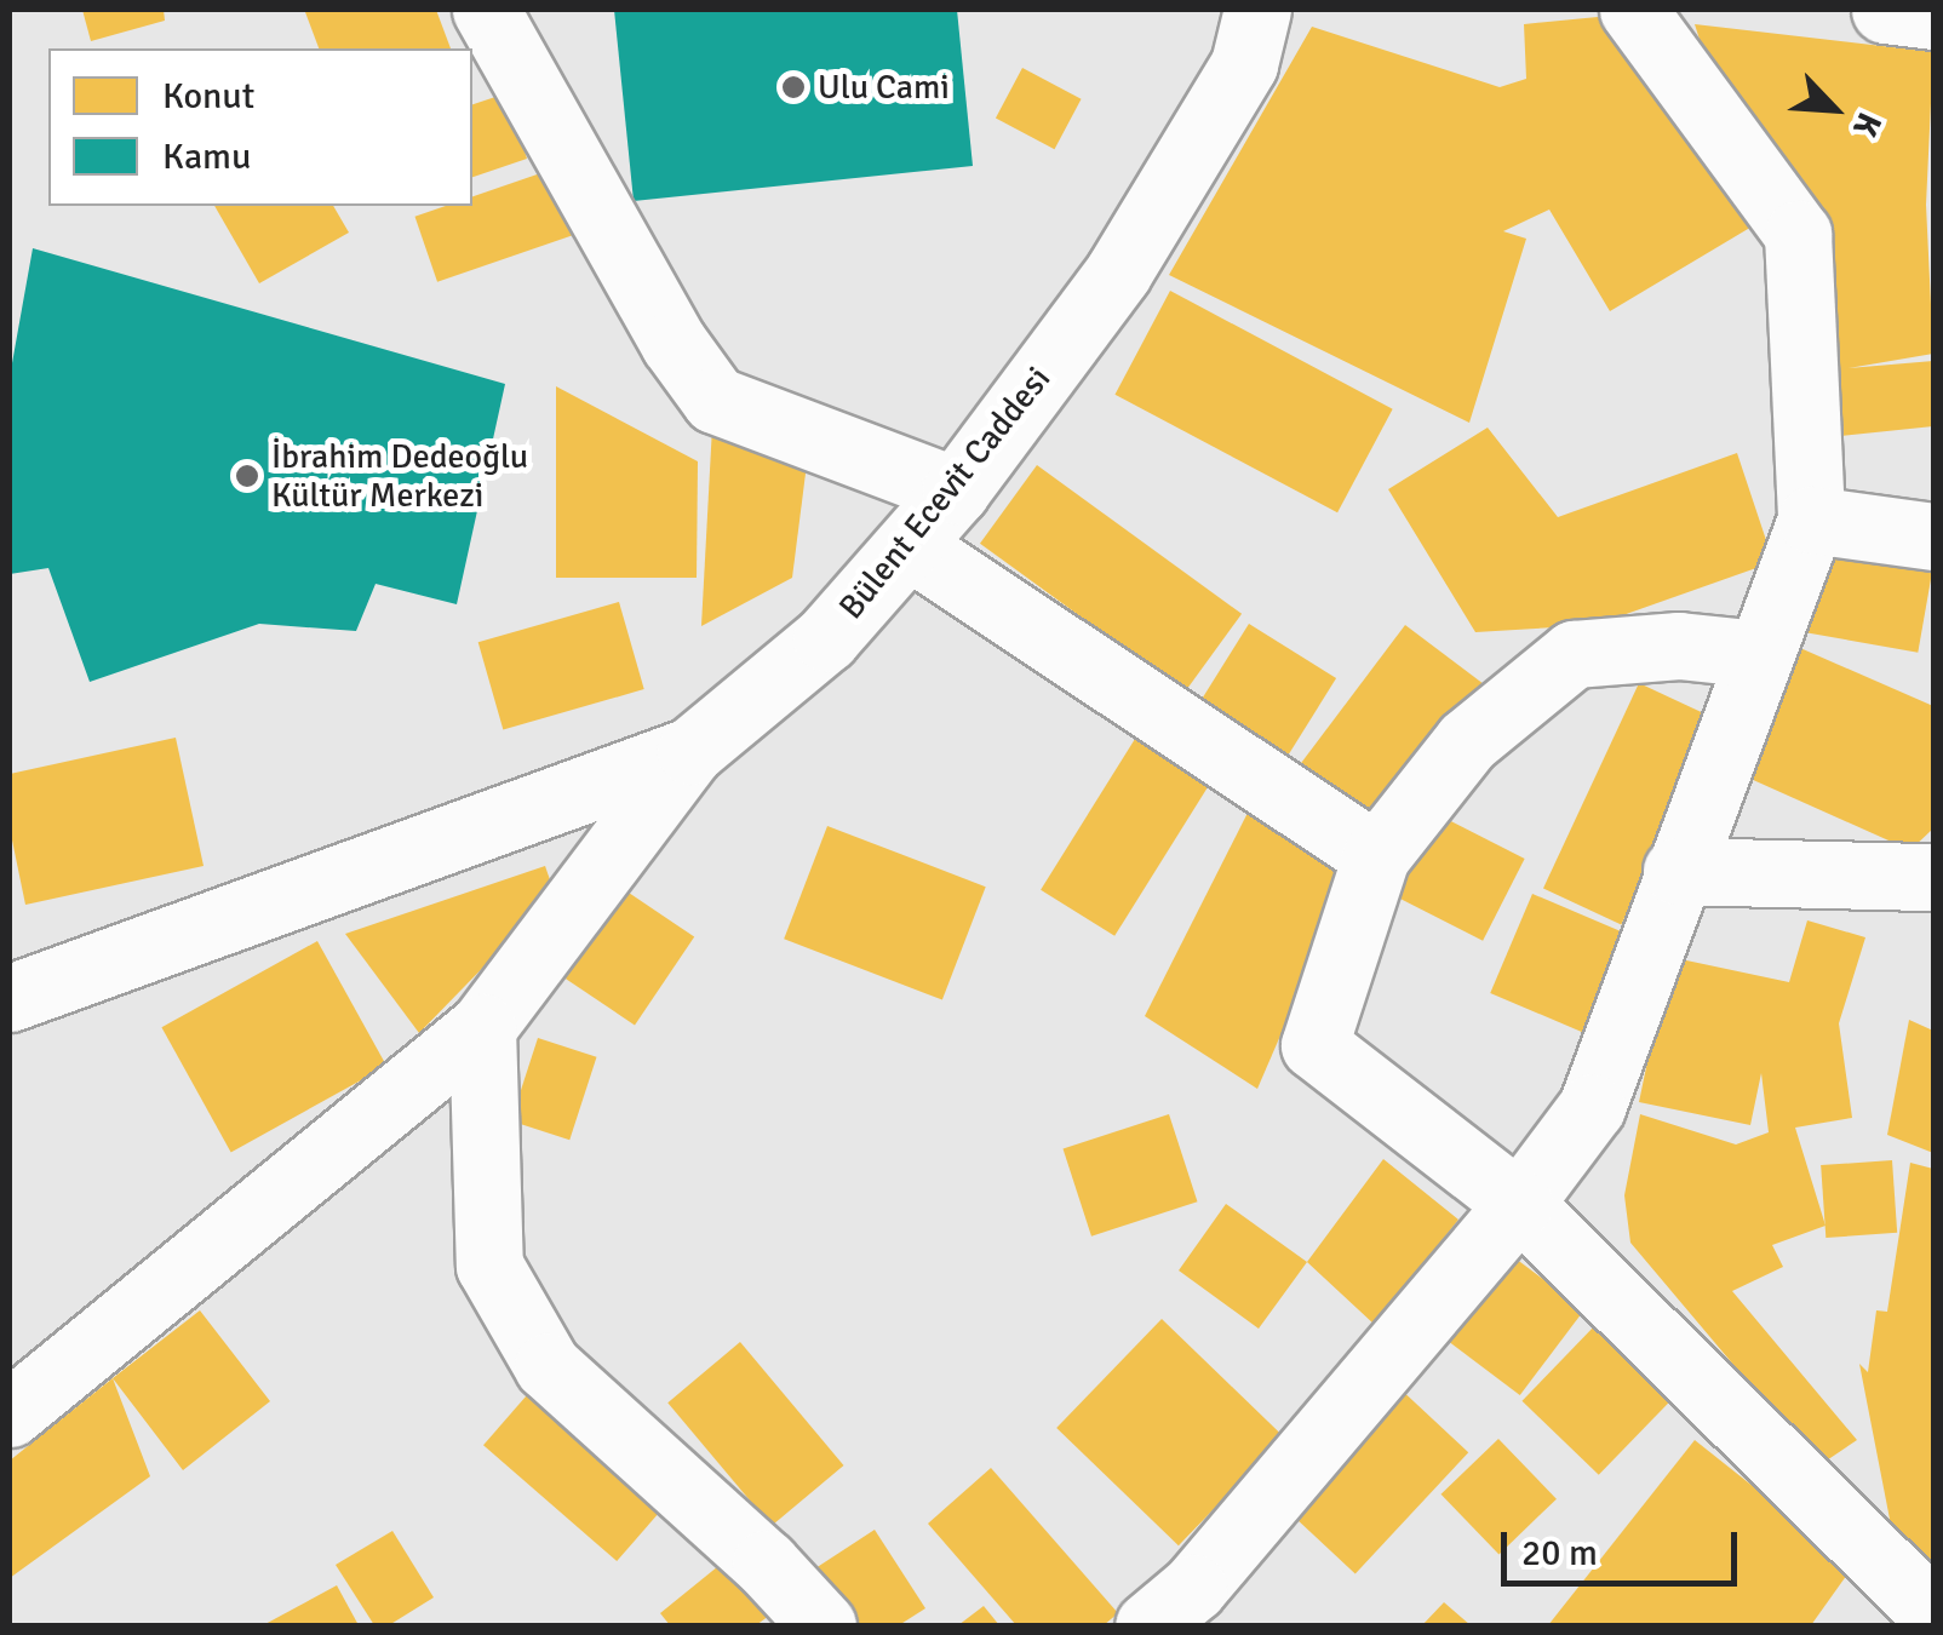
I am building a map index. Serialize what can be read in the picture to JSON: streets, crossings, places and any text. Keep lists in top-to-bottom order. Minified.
{"streets":{"street":["Bülent Ecevit Caddesi"]},"places":["Ulu Cami","İbrahim Dedeoğlu Kültür Merkezi"],"legend":["Konut","Kamu"],"scale_bar":"20 m","north":"bottom right"}
